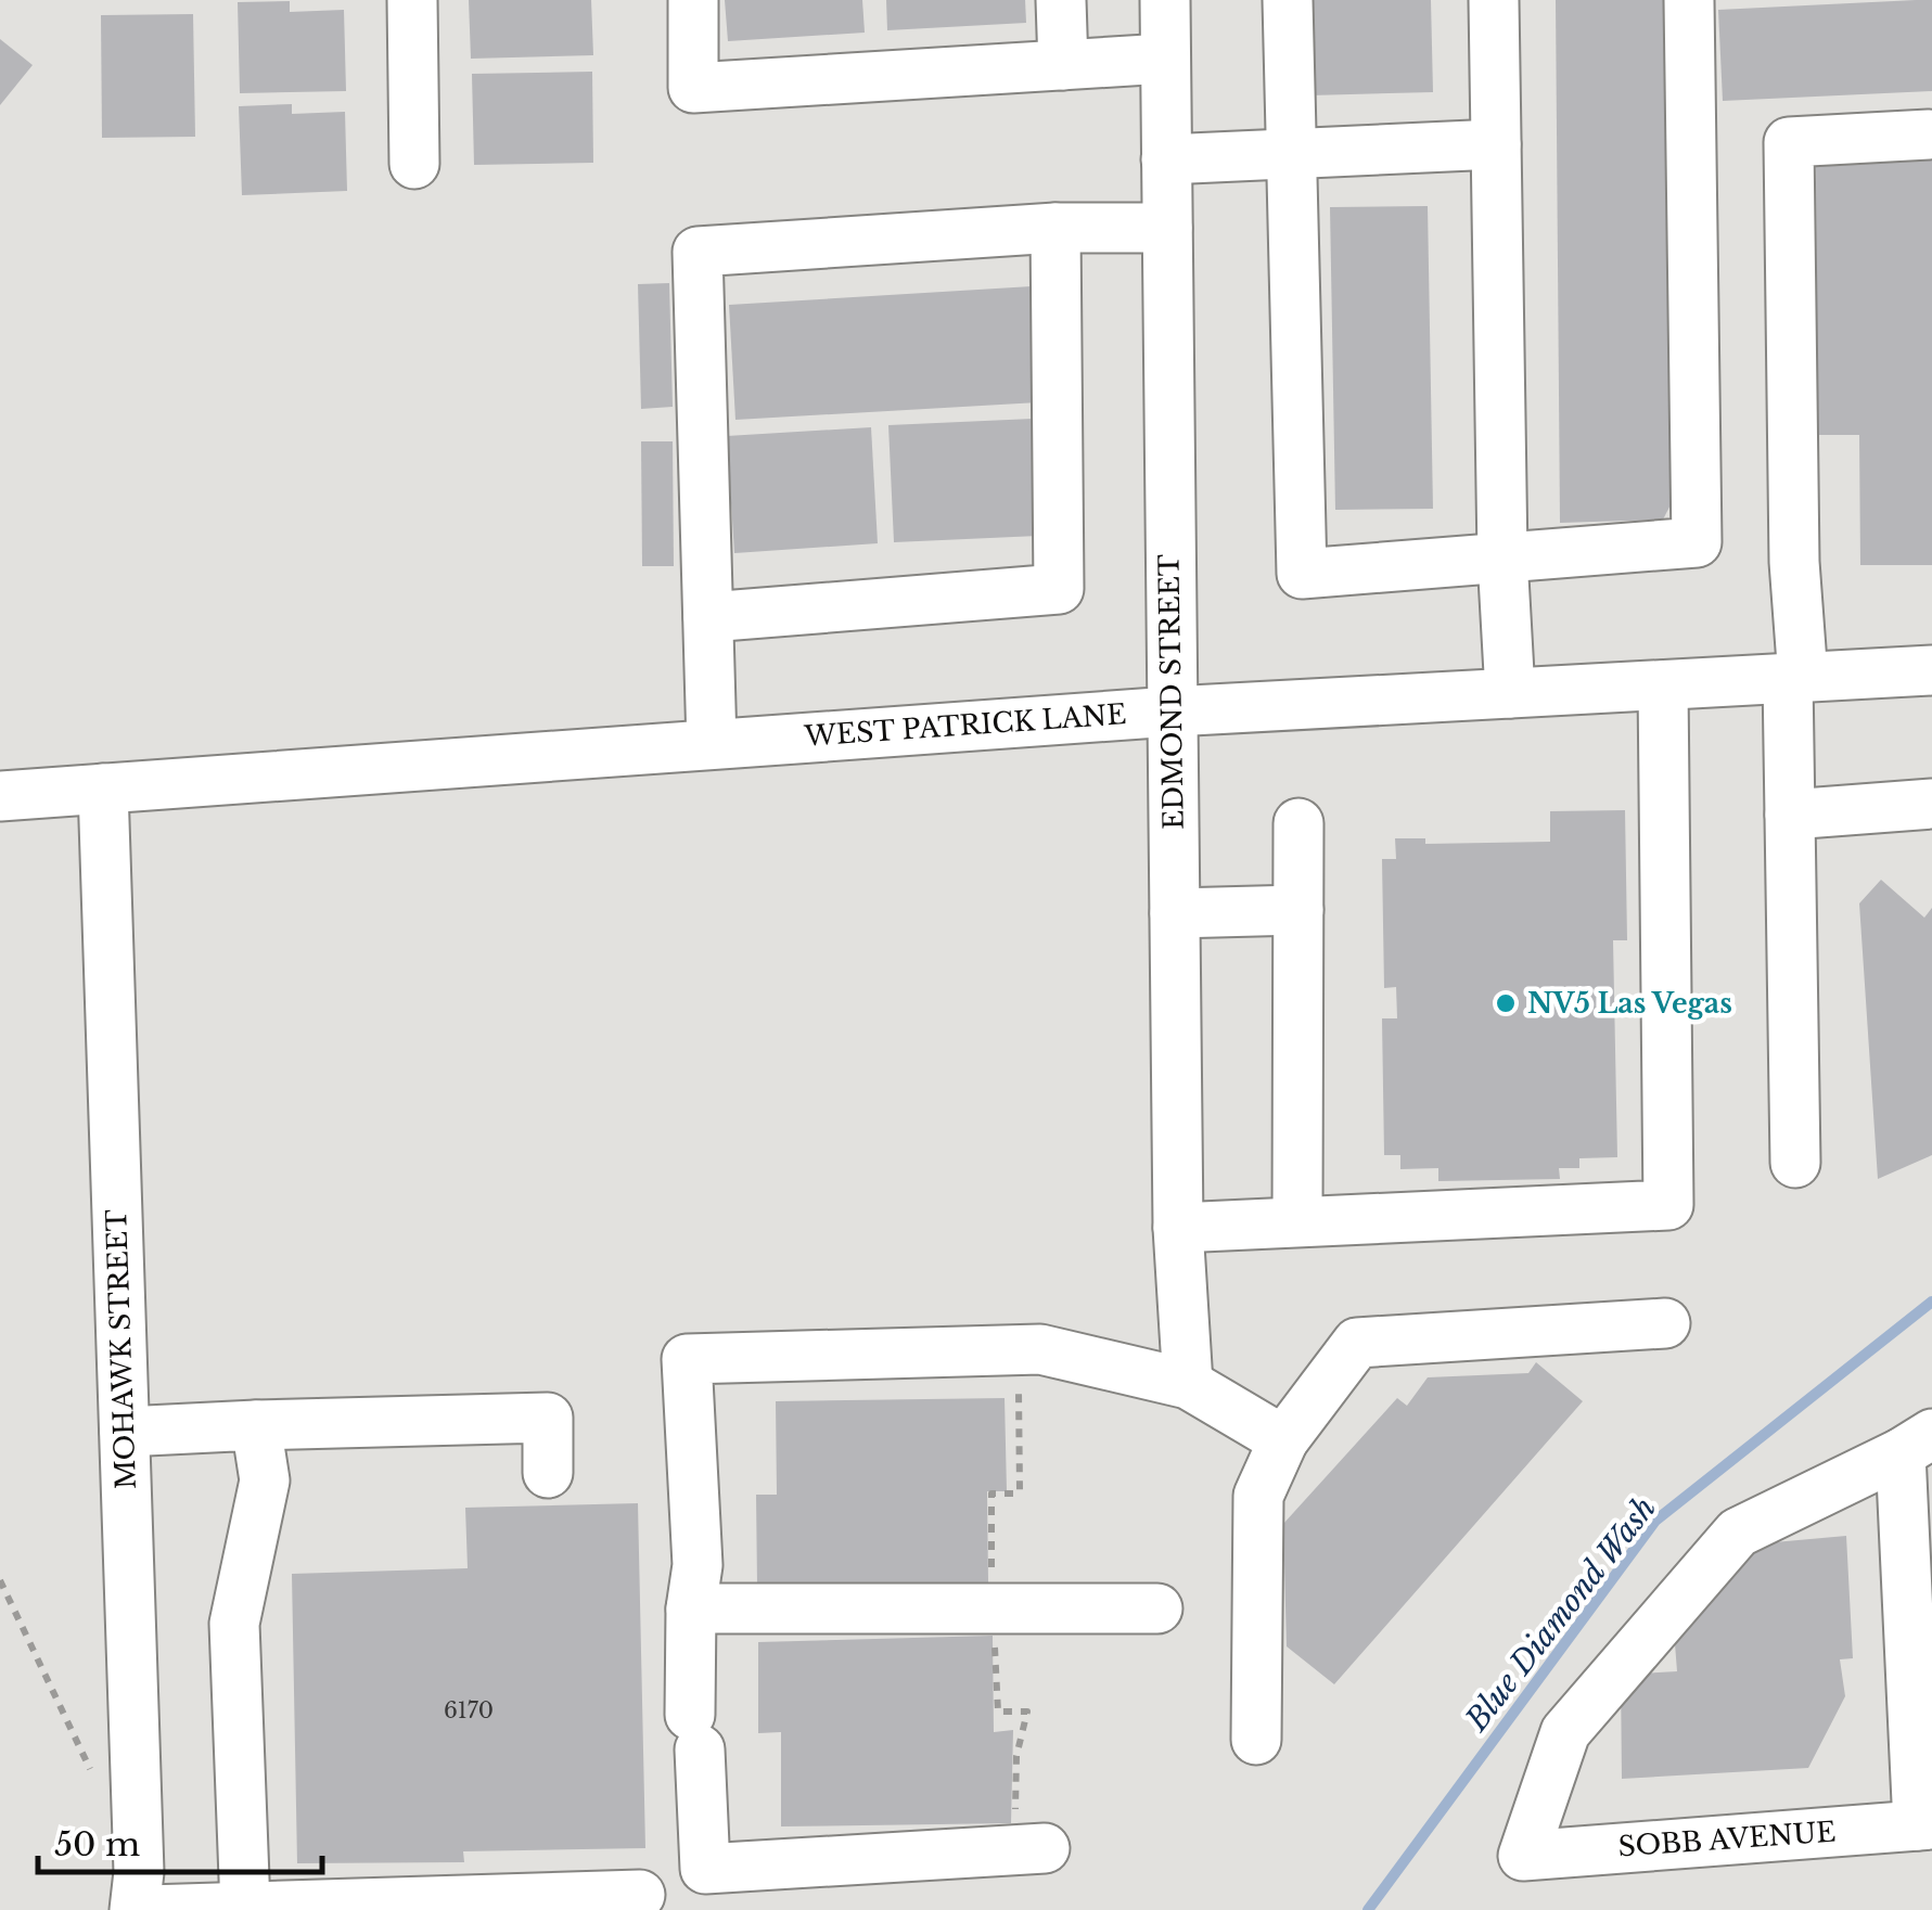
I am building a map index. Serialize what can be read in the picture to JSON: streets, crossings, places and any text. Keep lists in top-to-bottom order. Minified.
{"streets":{"street":["EDMOND STREET","WEST PATRICK LANE","MOHAWK STREET","SOBB AVENUE"]},"crossings":[["EDMOND STREET","WEST PATRICK LANE"],["WEST PATRICK LANE","MOHAWK STREET"]],"water":["Blue Diamond Wash"],"places":["NV5 Las Vegas"],"house_numbers":["6170"],"scale_bar":"50 m"}
